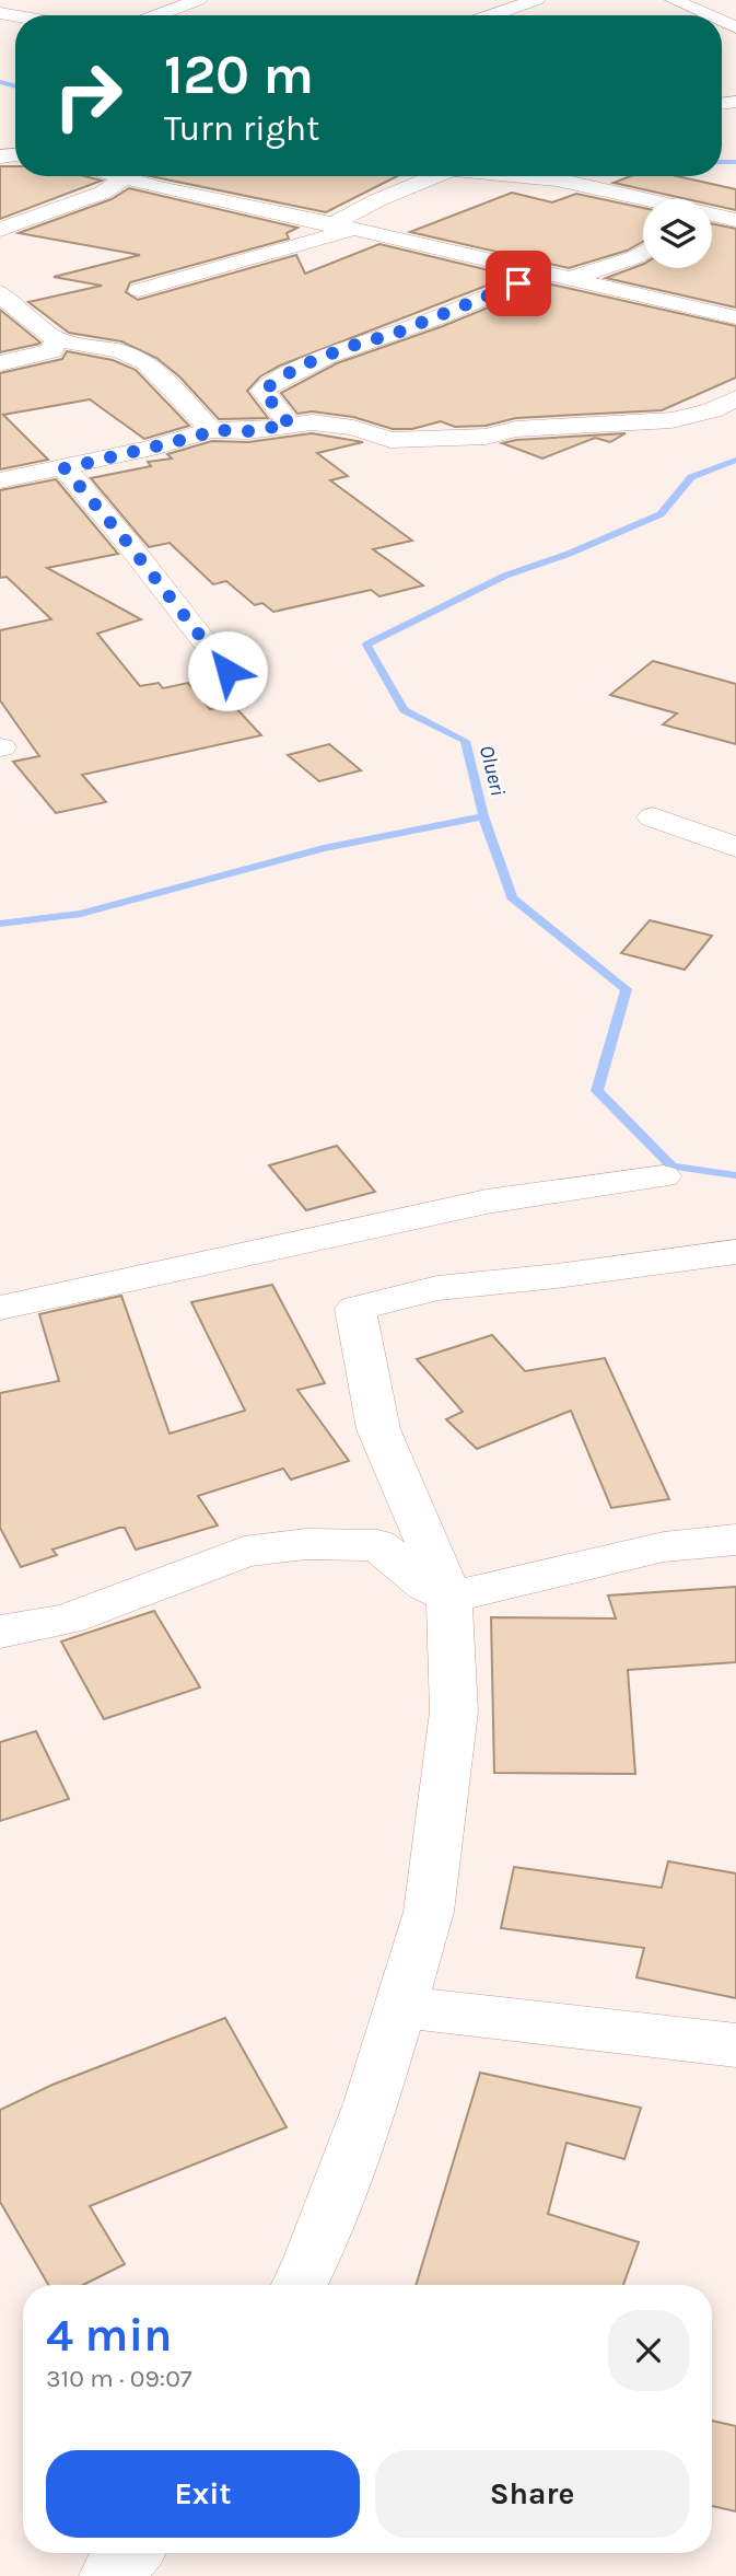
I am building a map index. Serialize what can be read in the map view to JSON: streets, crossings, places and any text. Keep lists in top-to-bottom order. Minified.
{"water":["Olueri"],"page":{"turn":["120 m","Turn right"],"heading":["4 min","310 m · 09:07"],"buttons":["Exit","Share"]}}
